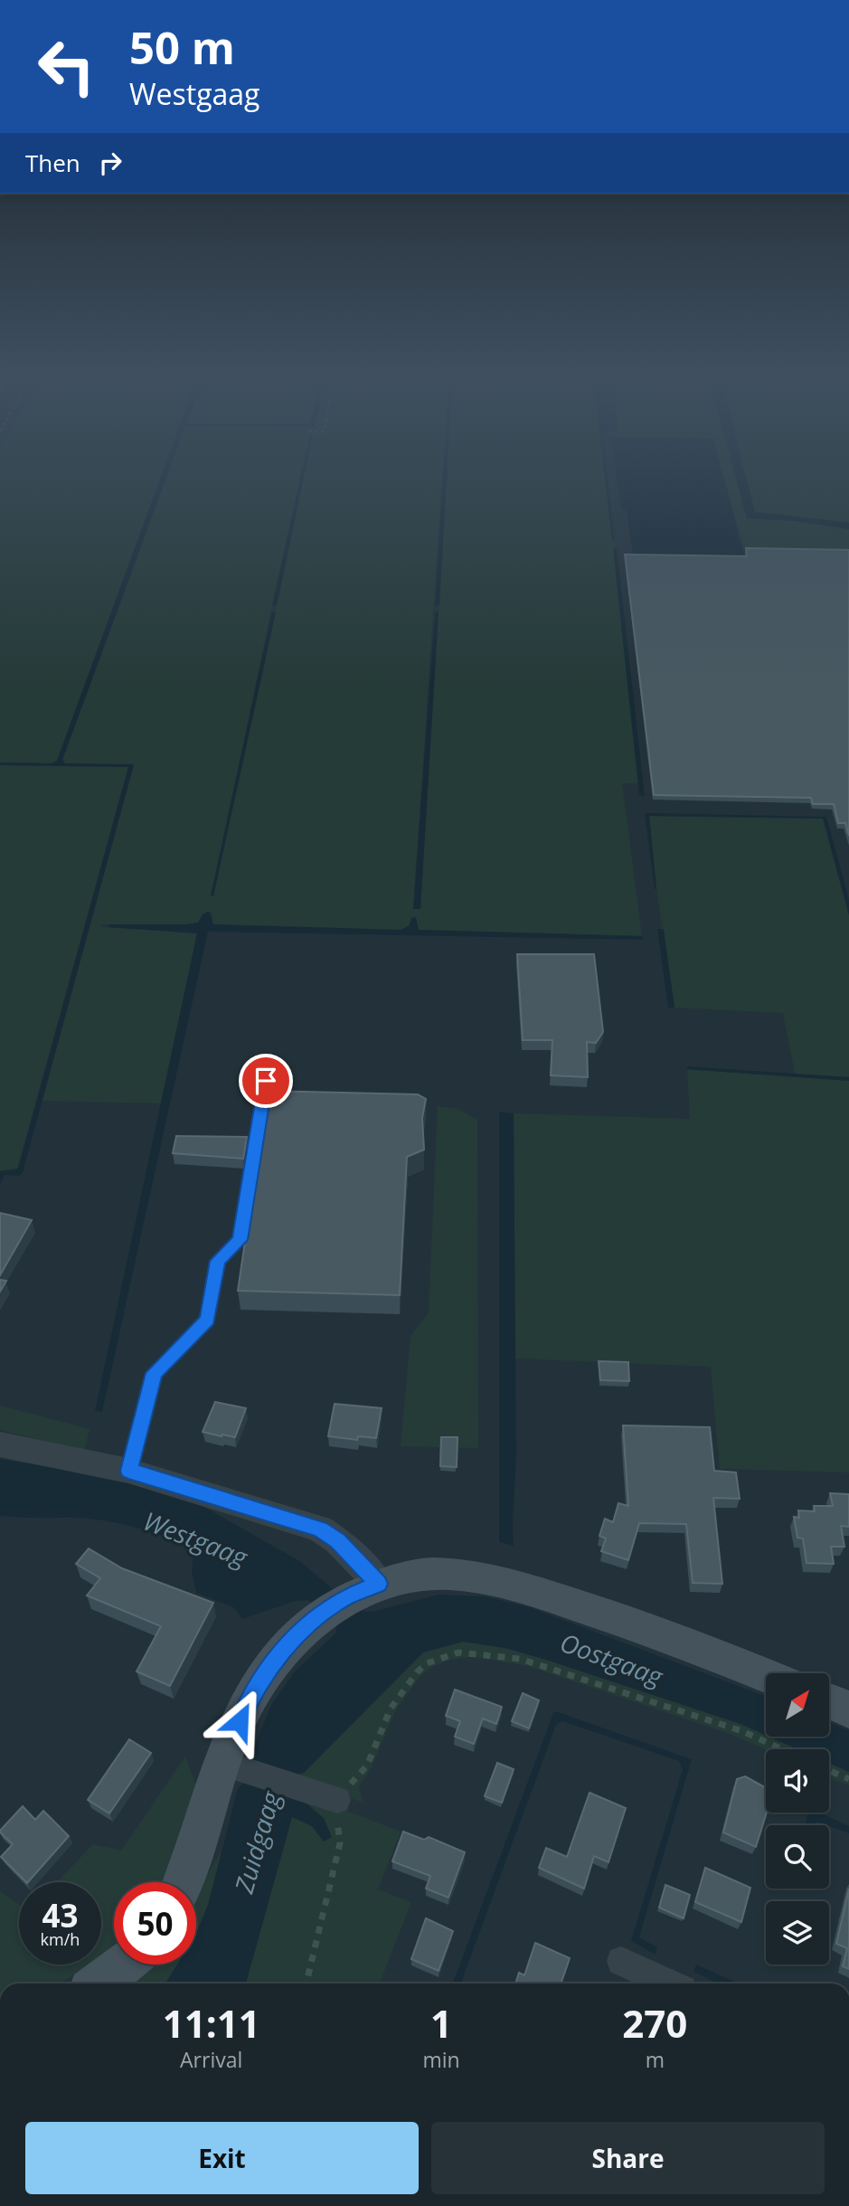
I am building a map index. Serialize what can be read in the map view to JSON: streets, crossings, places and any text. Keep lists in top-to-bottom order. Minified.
{"water":["Westgaag","Oostgaag","Zuidgaag"],"north":"top right","page":{"turn":["50 m","Westgaag"],"then":"Then","speed":"43 km/h","limit":"50","eta":["11:11","Arrival","1","min","270","m"],"buttons":["Exit","Share"]}}
